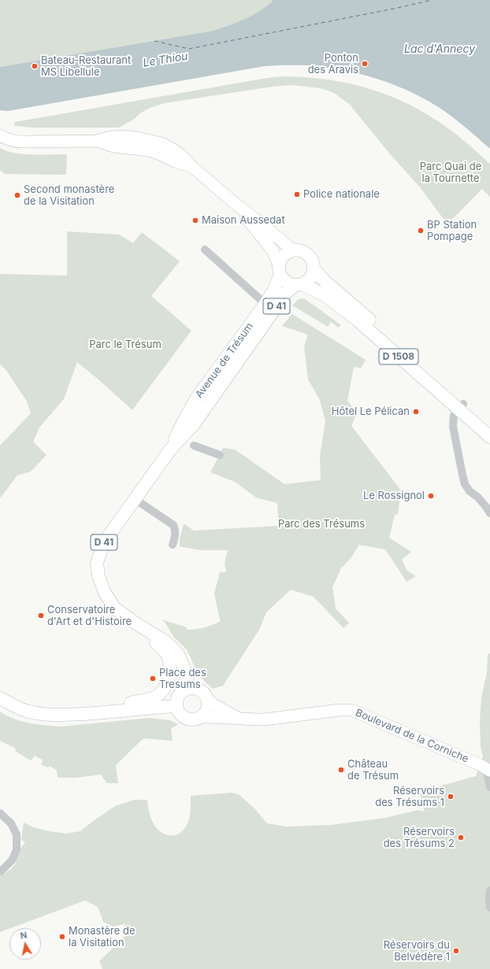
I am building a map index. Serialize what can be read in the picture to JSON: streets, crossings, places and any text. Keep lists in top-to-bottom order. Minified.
{"streets":{"main road":["D 41","D 1508","Avenue de Trésum","Boulevard de la Corniche"]},"crossings":[["D 1508","Avenue de Trésum"],["Avenue de Trésum","Boulevard de la Corniche"]],"water":["Lac d'Annecy","Le Thiou"],"parks":["Parc Quai de la Tournette","Parc le Trésum","Parc des Trésums"],"places":["Ponton des Aravis","Bateau-Restaurant MS Libellule","Police nationale","Second monastère de la Visitation","Maison Aussedat","BP Station Pompage","Hôtel Le Pélican","Le Rossignol","Conservatoire d'Art et d'Histoire","Place des Tresums","Château de Trésum","Réservoirs des Trésums 1","Réservoirs des Trésums 2","Monastère de la Visitation","Réservoirs du Belvédère 1"],"north":"top"}
